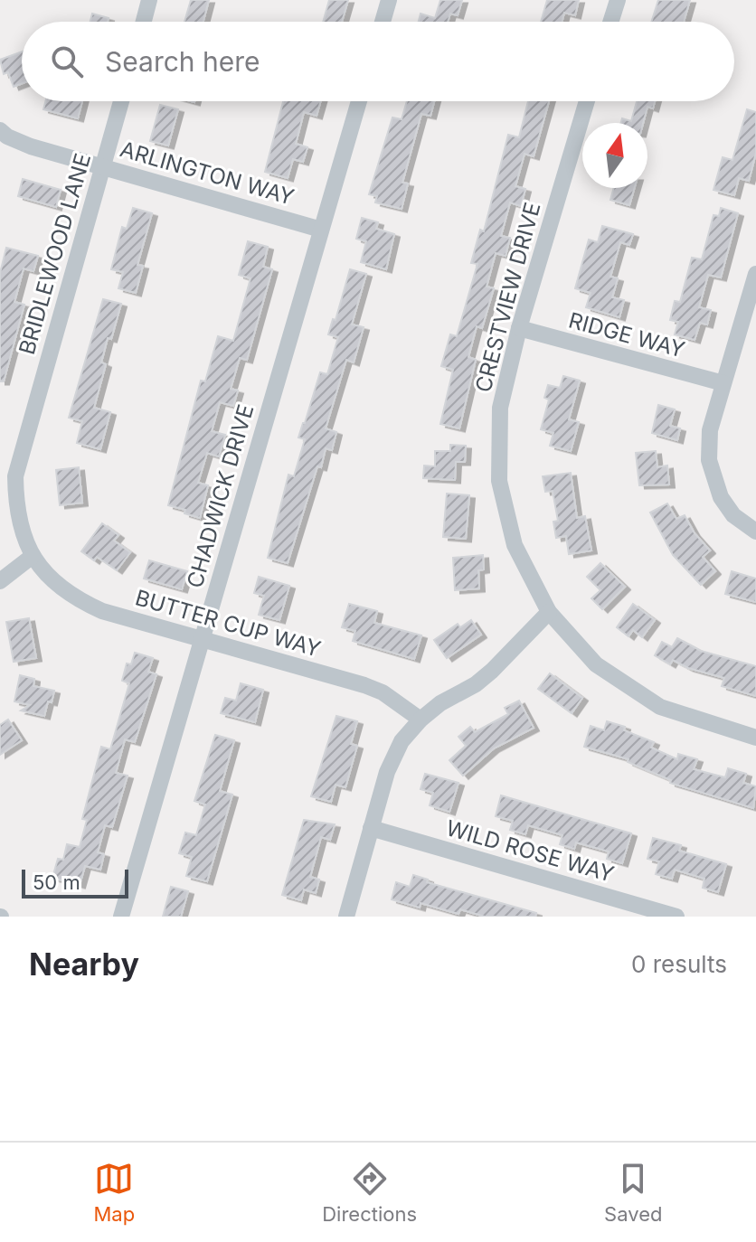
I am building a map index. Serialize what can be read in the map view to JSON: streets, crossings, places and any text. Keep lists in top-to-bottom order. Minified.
{"streets":{"street":["ARLINGTON WAY","BRIDLEWOOD LANE","CRESTVIEW DRIVE","RIDGE WAY","CHADWICK DRIVE","BUTTER CUP WAY","WILD ROSE WAY"]},"crossings":[["ARLINGTON WAY","BRIDLEWOOD LANE"],["ARLINGTON WAY","CHADWICK DRIVE"],["BRIDLEWOOD LANE","BUTTER CUP WAY"],["CRESTVIEW DRIVE","RIDGE WAY"],["CHADWICK DRIVE","BUTTER CUP WAY"]],"scale_bar":"50 m","north":"top","page":{"search":"Search here","scale":"50 m","heading":["Nearby","0 results"],"nav":["Map","Directions","Saved"]}}
